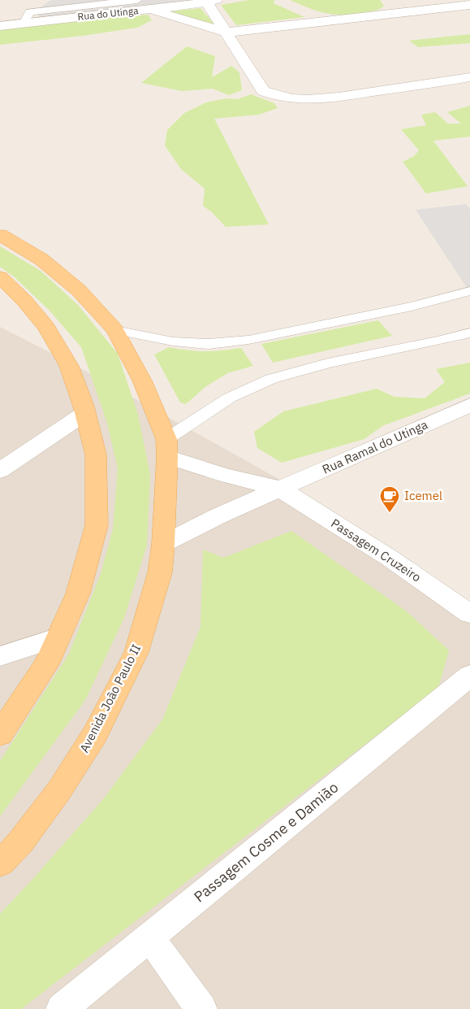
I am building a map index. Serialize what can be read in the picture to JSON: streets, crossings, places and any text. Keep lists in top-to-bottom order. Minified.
{"streets":{"main road":["Avenida João Paulo II"],"street":["Rua do Utinga","Rua Ramal do Utinga","Passagem Cruzeiro","Passagem Cosme e Damião"]},"crossings":[["Rua Ramal do Utinga","Passagem Cruzeiro"],["Rua Ramal do Utinga","Avenida João Paulo II"]],"places":{"cafe":["Icemel"]}}
